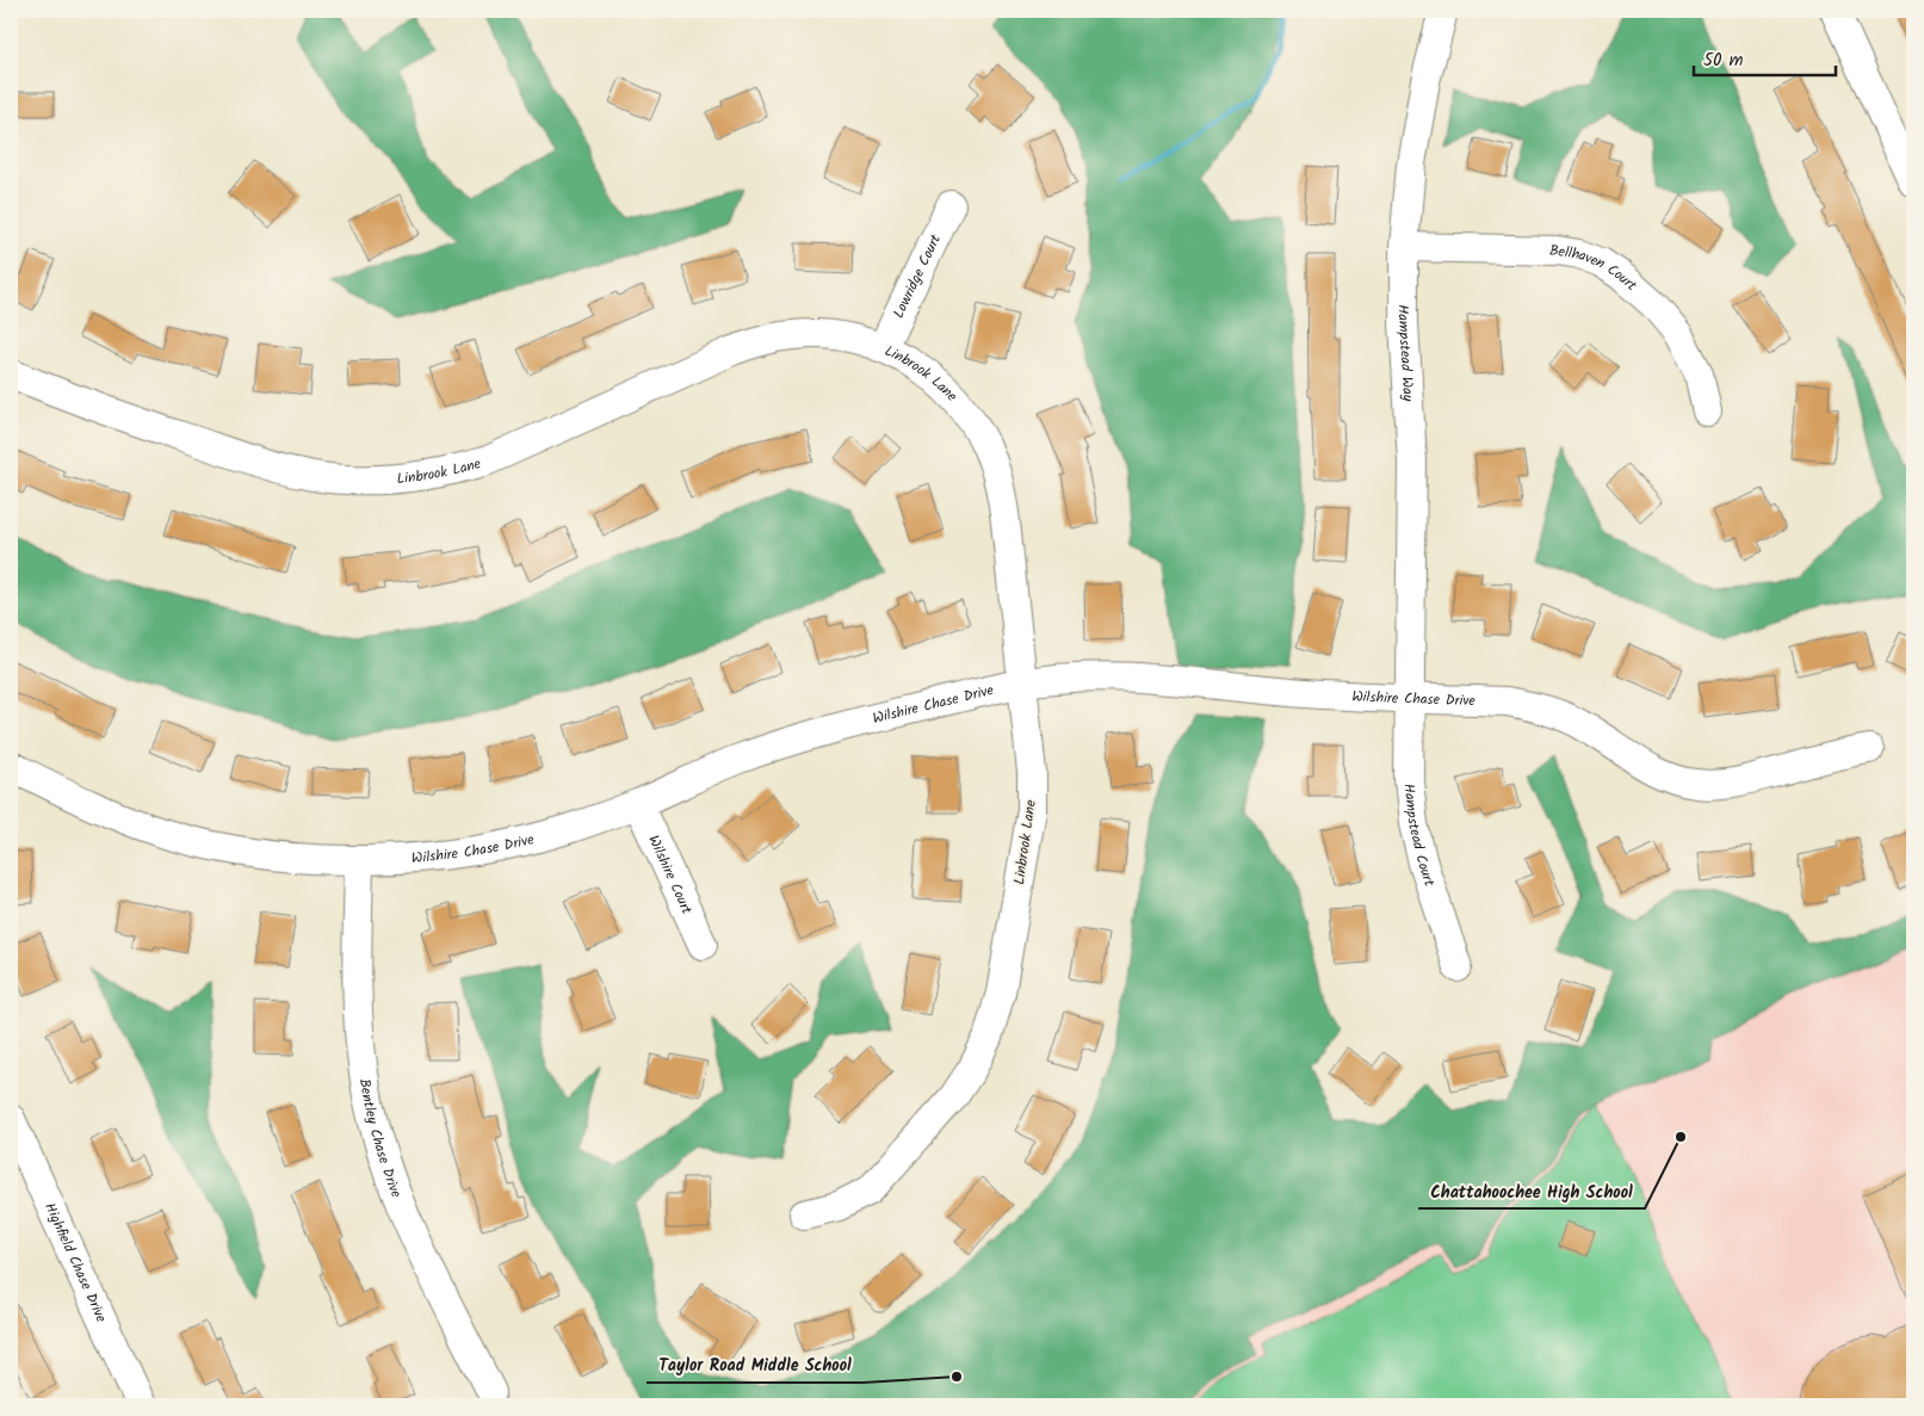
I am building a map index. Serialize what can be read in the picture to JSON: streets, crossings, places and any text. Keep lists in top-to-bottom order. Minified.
{"streets":{"street":["Bellhaven Court","Lowridge Court","Hampstead Way","Linbrook Lane","Wilshire Chase Drive","Hampstead Court","Wilshire Court","Bentley Chase Drive","Highfield Chase Drive"]},"crossings":[["Bellhaven Court","Hampstead Way"],["Lowridge Court","Linbrook Lane"],["Hampstead Way","Wilshire Chase Drive"],["Hampstead Way","Hampstead Court"],["Linbrook Lane","Wilshire Chase Drive"],["Wilshire Chase Drive","Hampstead Court"],["Wilshire Chase Drive","Wilshire Court"],["Wilshire Chase Drive","Bentley Chase Drive"]],"places":["Chattahoochee High School","Taylor Road Middle School"],"scale_bar":"50 m"}
